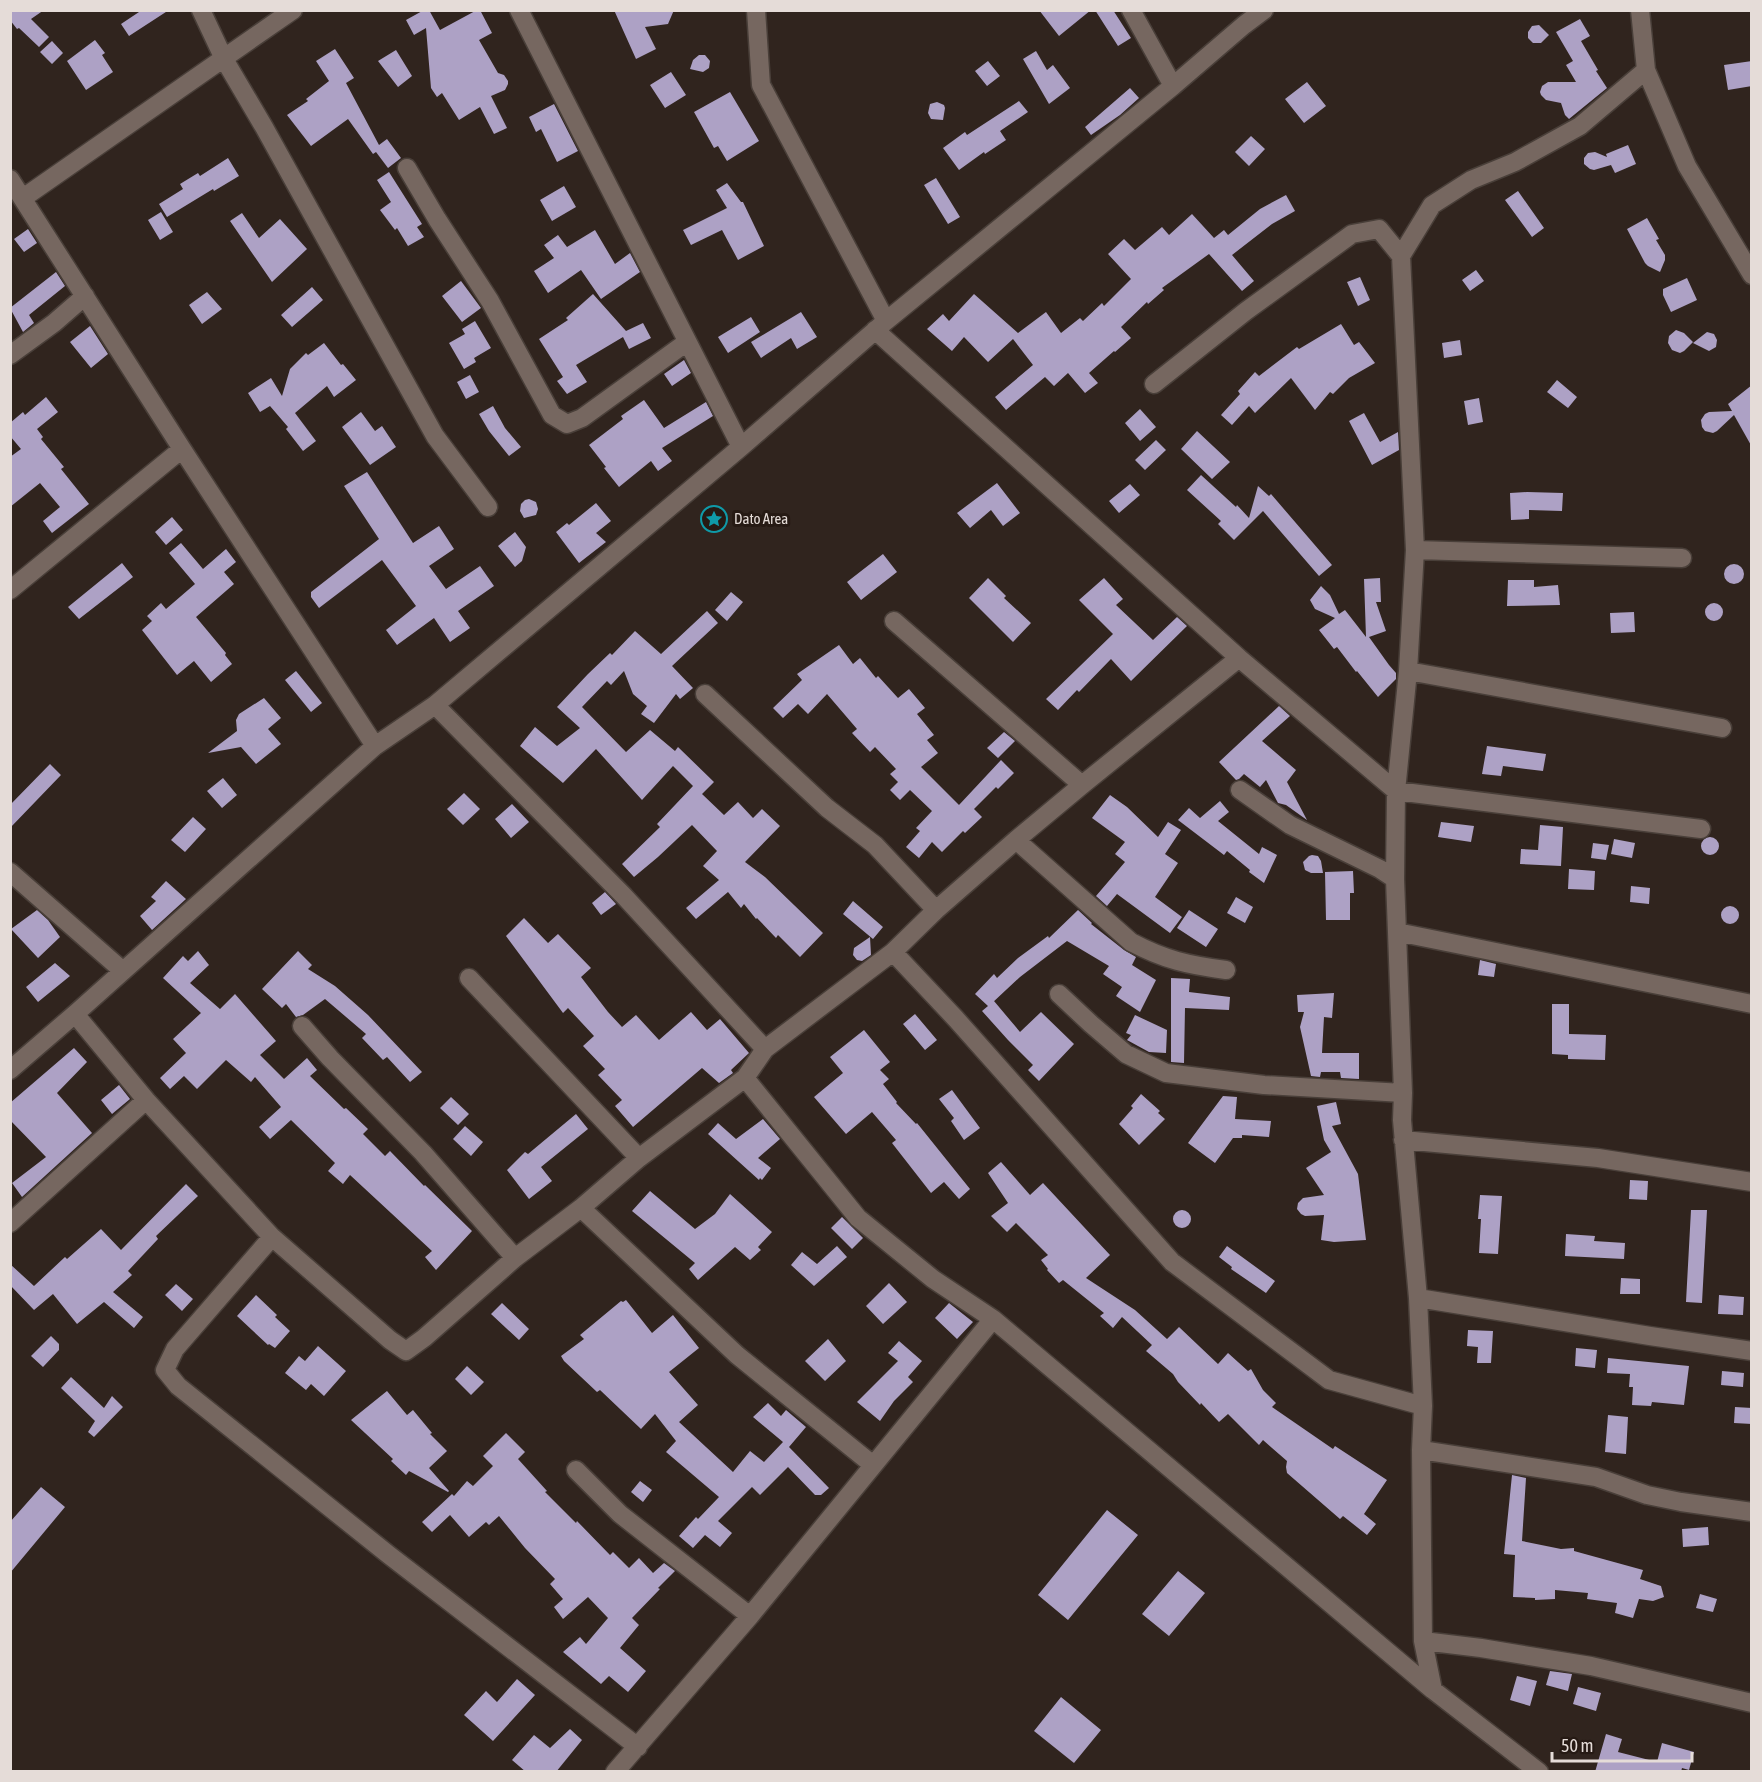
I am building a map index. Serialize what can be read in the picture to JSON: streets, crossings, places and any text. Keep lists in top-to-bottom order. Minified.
{"places":{"place":["Dato Area"]},"scale_bar":"50 m"}
